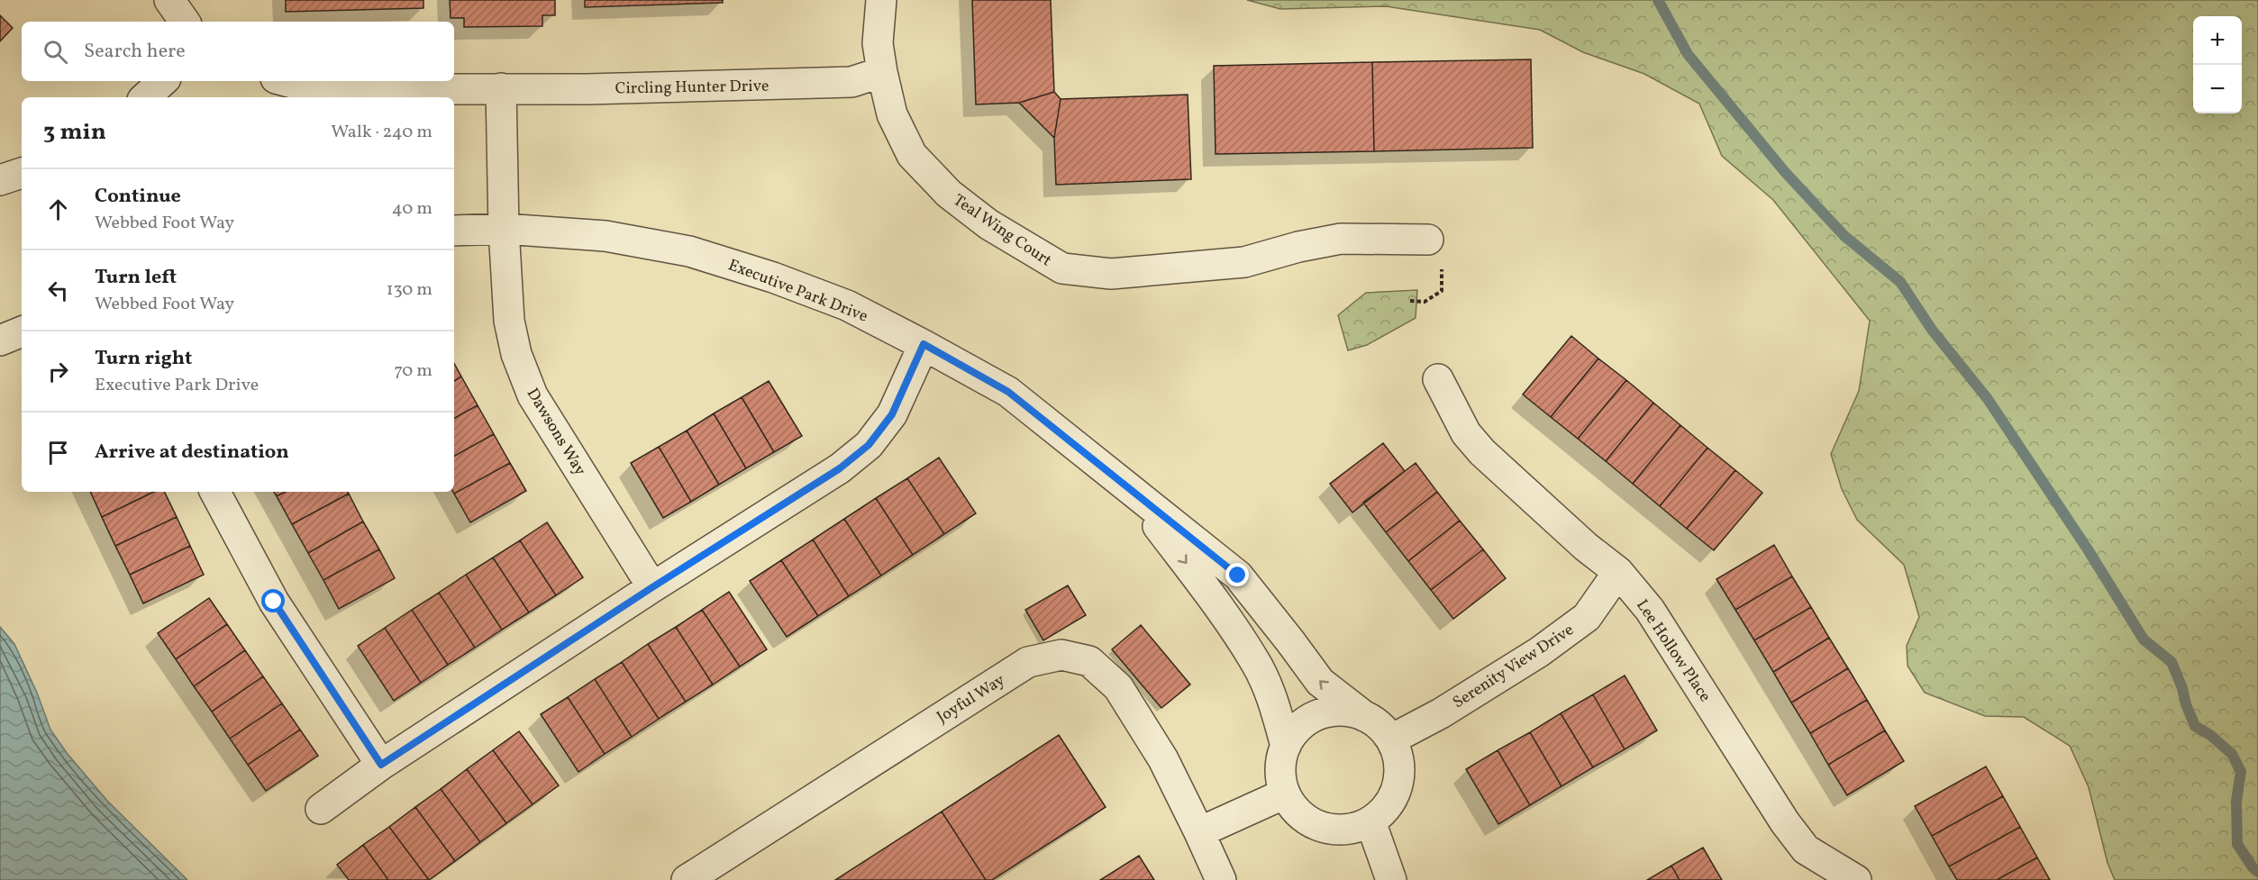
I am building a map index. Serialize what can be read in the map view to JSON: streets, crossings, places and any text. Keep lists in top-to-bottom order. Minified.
{"streets":{"street":["Circling Hunter Drive","Teal Wing Court","Executive Park Drive","Dawsons Way","Lee Hollow Place","Serenity View Drive","Joyful Way"]},"crossings":[["Circling Hunter Drive","Teal Wing Court"],["Executive Park Drive","Dawsons Way"],["Executive Park Drive","Serenity View Drive"],["Lee Hollow Place","Serenity View Drive"]],"page":{"map_buttons":["+","−"],"search":"Search here","heading":["3 min","Walk · 240 m"],"list":[["Continue","Webbed Foot Way","40 m"],["Turn left","Webbed Foot Way","130 m"],["Turn right","Executive Park Drive","70 m"],"Arrive at destination"]}}
